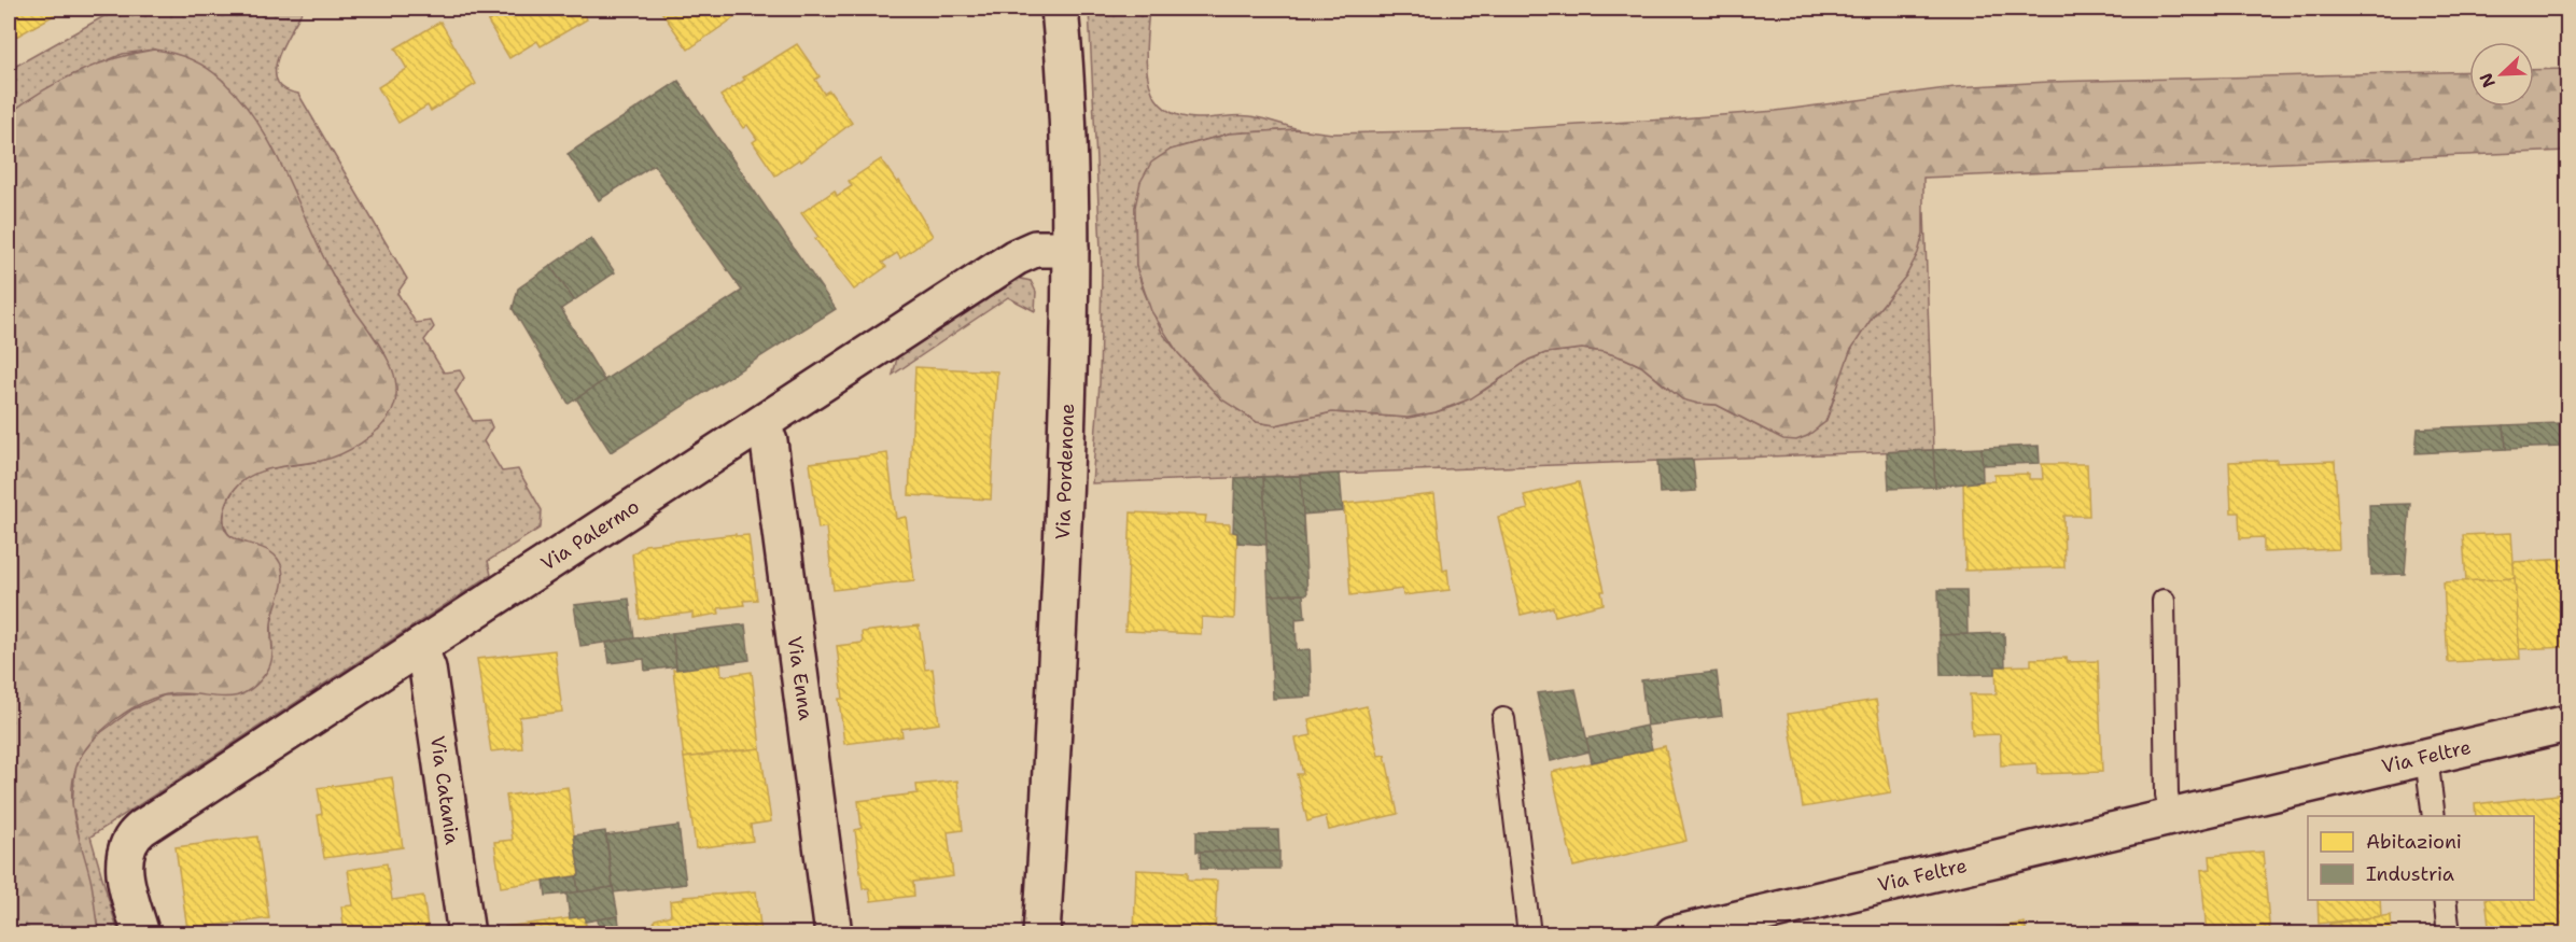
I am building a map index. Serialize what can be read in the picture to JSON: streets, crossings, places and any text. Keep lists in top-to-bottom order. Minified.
{"streets":{"street":["Via Pordenone","Via Palermo","Via Enna","Via Feltre","Via Catania"]},"crossings":[["Via Pordenone","Via Palermo"],["Via Palermo","Via Enna"],["Via Palermo","Via Catania"]],"legend":["Abitazioni","Industria"],"north":"bottom left"}
